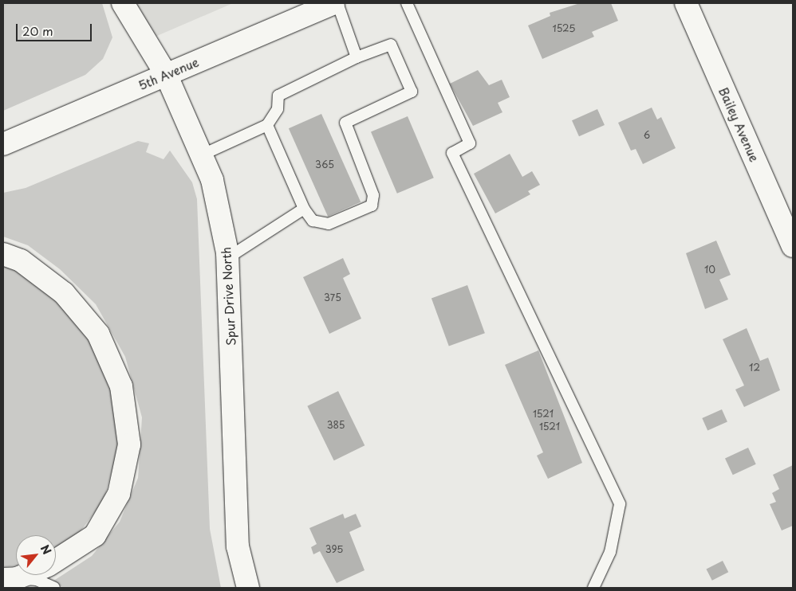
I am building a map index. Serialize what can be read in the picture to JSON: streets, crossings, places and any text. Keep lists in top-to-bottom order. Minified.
{"streets":{"main road":["5th Avenue","Bailey Avenue","Spur Drive North"]},"crossings":[["5th Avenue","Spur Drive North"]],"house_numbers":["1525","6","365","10","375","12","1521","385","1521","395"],"scale_bar":"20 m","north":"top right"}
